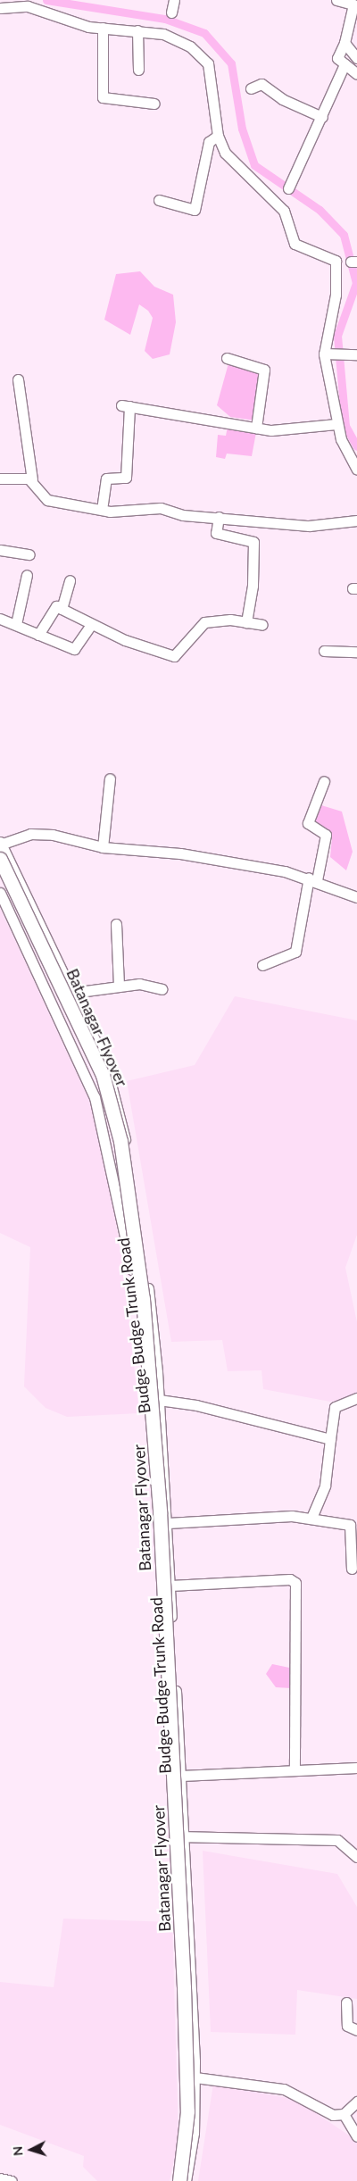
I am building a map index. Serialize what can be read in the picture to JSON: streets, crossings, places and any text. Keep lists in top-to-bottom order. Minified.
{"streets":{"main road":["Batanagar Flyover"],"street":["Budge Budge Trunk Road"]},"north":"left"}
